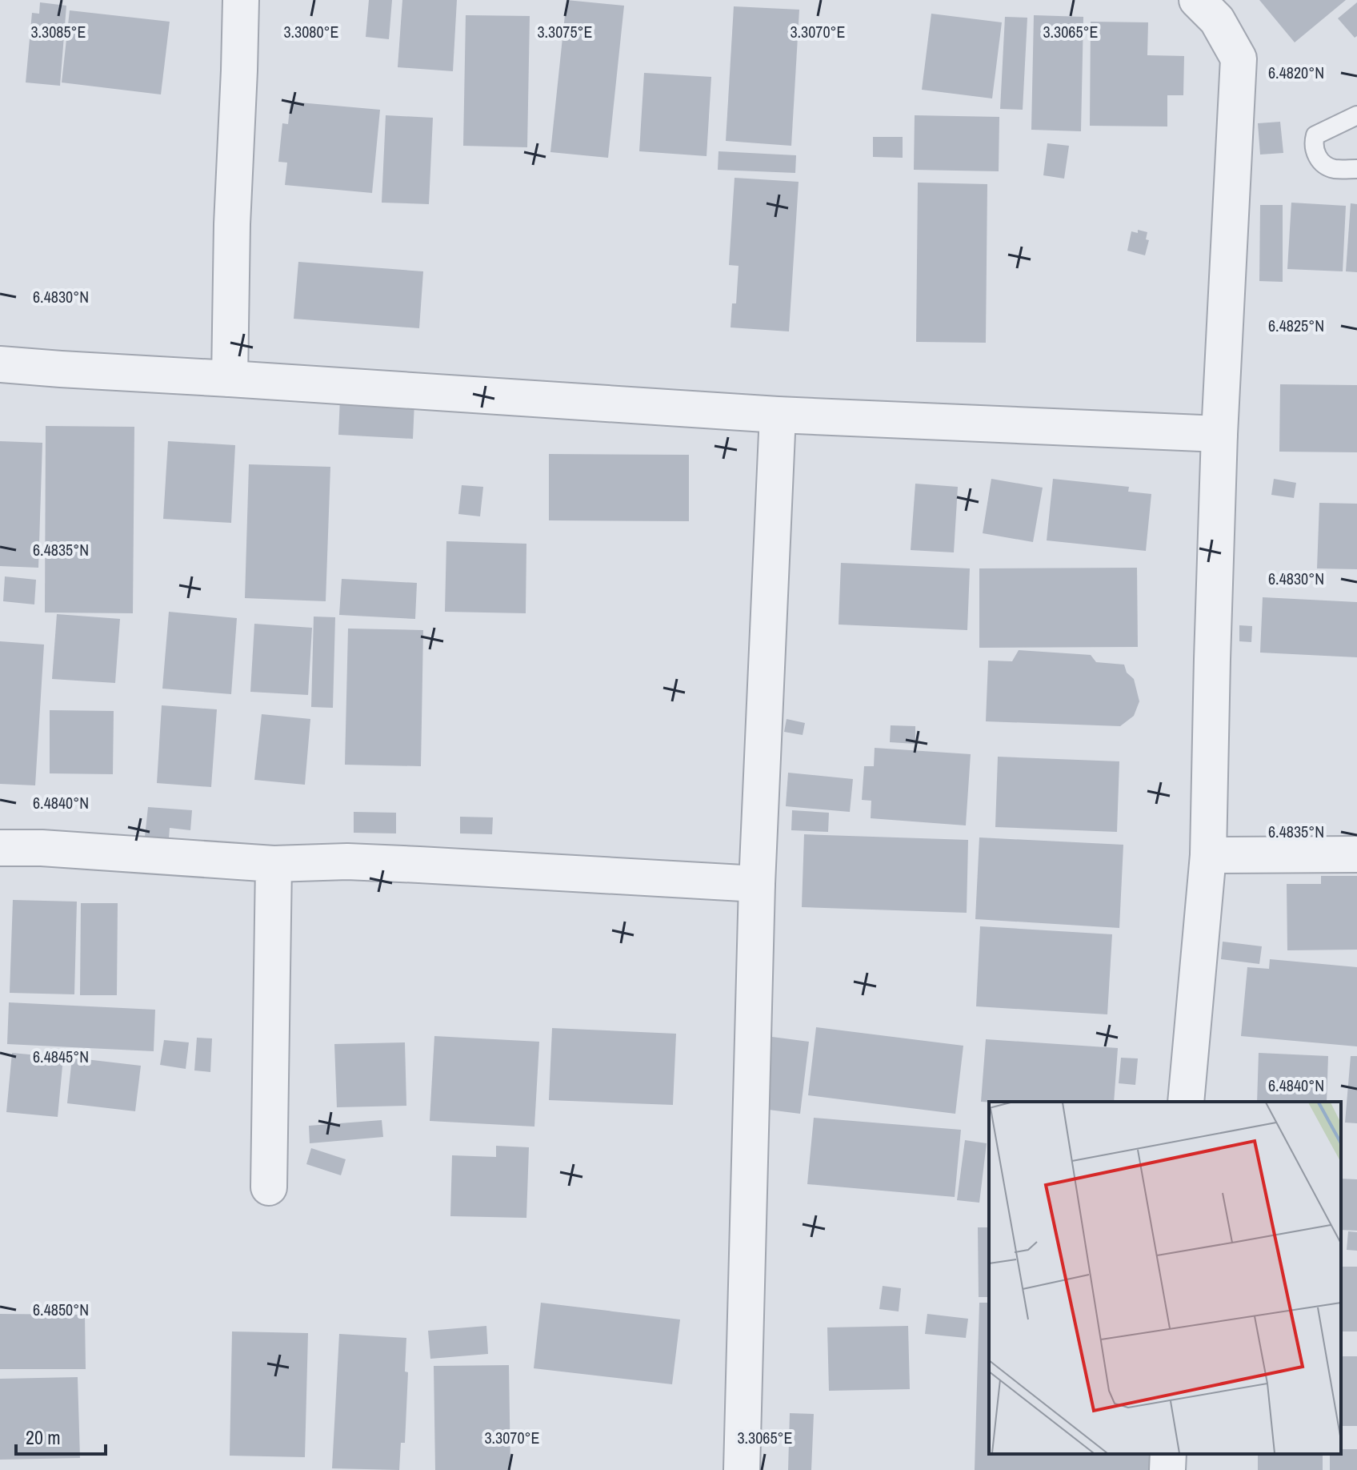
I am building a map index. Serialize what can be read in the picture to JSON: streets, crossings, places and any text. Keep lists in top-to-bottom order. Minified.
{"scale_bar":"20 m","coordinates":["3.3085°E","3.3080°E","3.3075°E","3.3070°E","3.3065°E","6.4820°N","6.4830°N","6.4825°N","6.4835°N","6.4840°N","6.4845°N","6.4850°N"]}
